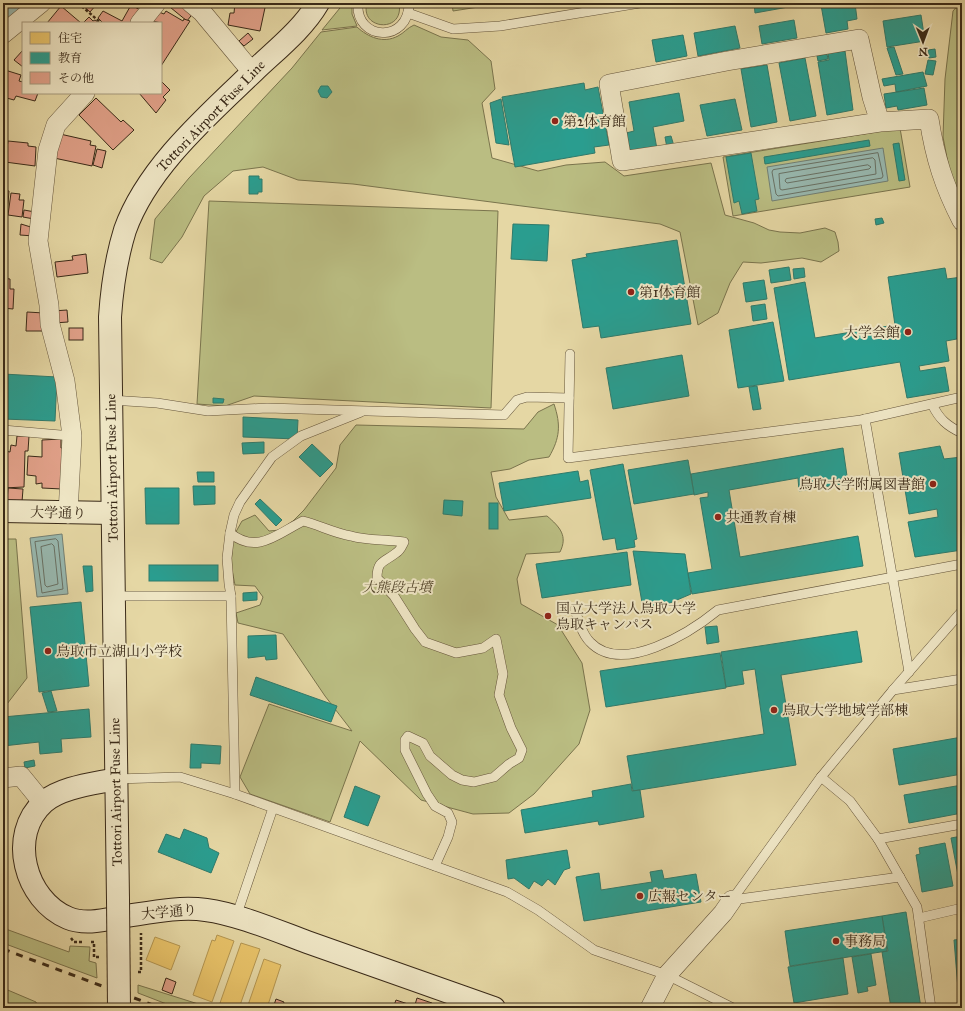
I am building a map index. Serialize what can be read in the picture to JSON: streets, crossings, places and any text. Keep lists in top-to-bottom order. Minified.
{"streets":{"main road":["Tottori Airport Fuse Line","大学通り"]},"crossings":[["Tottori Airport Fuse Line","大学通り"]],"parks":["大熊段古墳"],"places":["第2体育館","第1体育館","大学会館","鳥取大学附属図書館","共通教育棟","国立大学法人鳥取大学 鳥取キャンパス","鳥取市立湖山小学校","鳥取大学地域学部棟","広報センター","事務局"],"legend":["住宅","教育","その他"],"north":"bottom"}
